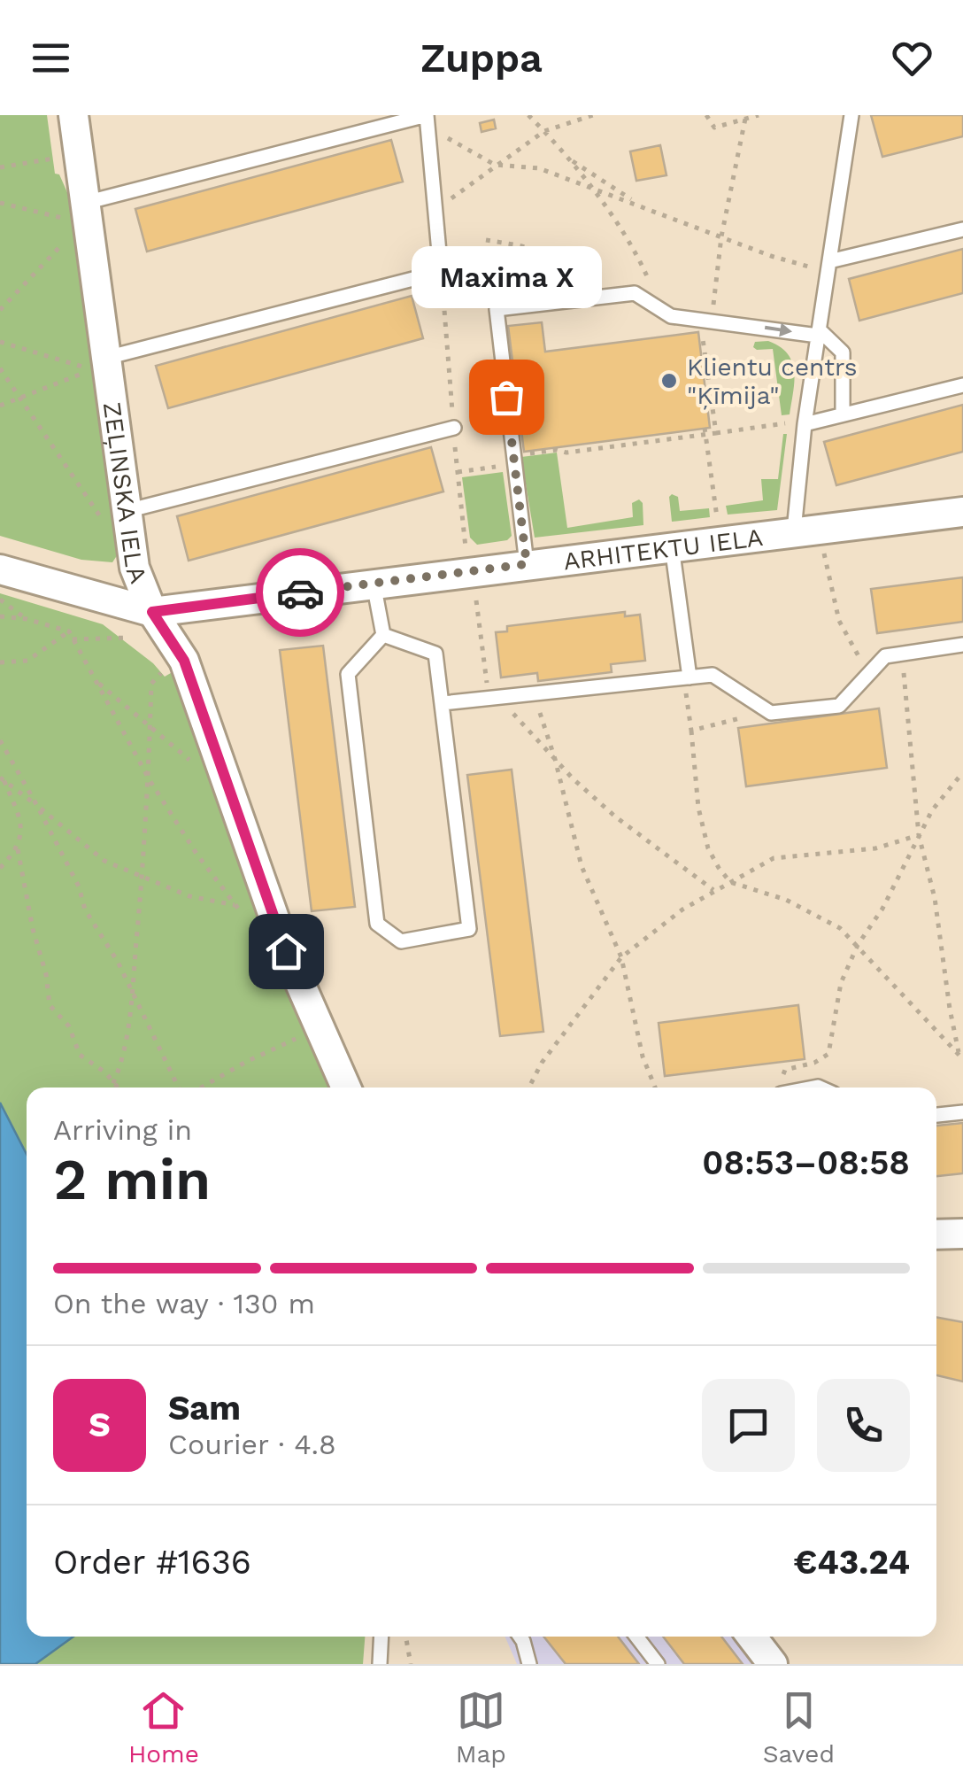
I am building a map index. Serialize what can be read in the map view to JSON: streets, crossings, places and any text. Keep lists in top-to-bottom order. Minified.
{"streets":{"street":["ZEĻINSKA IELA","ARHITEKTU IELA"]},"crossings":[["ZEĻINSKA IELA","ARHITEKTU IELA"]],"places":["Klientu centrs \"Ķīmija\"","Maxima X"],"page":{"header":"Zuppa","bubble":"Maxima X","heading":["2 min","Arriving in","08:53–08:58"],"panel":["Sam","Courier · 4.8","Order #1636","€43.24"],"bar":"On the way · 130 m","round":"S","tabs":["Home","Map","Saved"]}}
